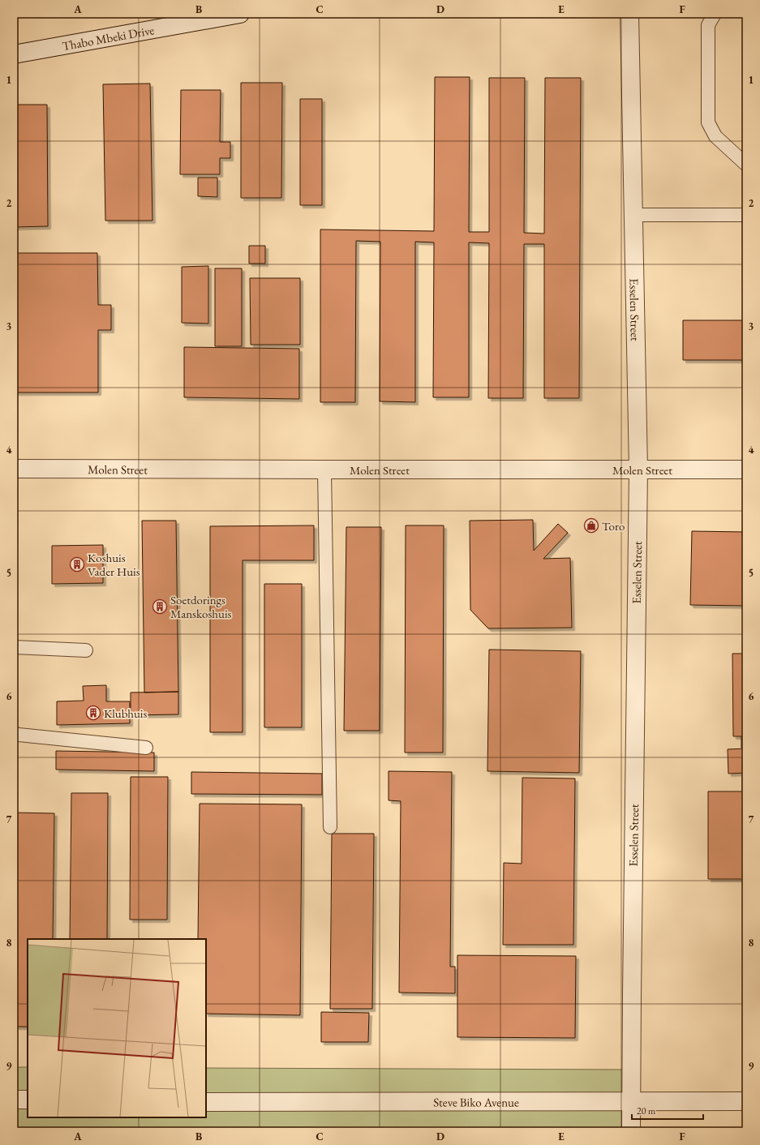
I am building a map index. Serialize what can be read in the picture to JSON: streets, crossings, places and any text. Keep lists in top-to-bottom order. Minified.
{"streets":{"street":["Thabo Mbeki Drive","Esselen Street","Molen Street","Steve Biko Avenue"]},"crossings":[["Esselen Street","Molen Street"],["Esselen Street","Steve Biko Avenue"]],"places":{"shop":["Toro"],"building":["Koshuis Vader Huis","Soetdorings Manskoshuis","Klubhuis"]},"scale_bar":"20 m","grid":{"columns":["A","B","C","D","E","F"],"rows":["1","2","3","4","5","6","7","8","9"]}}
